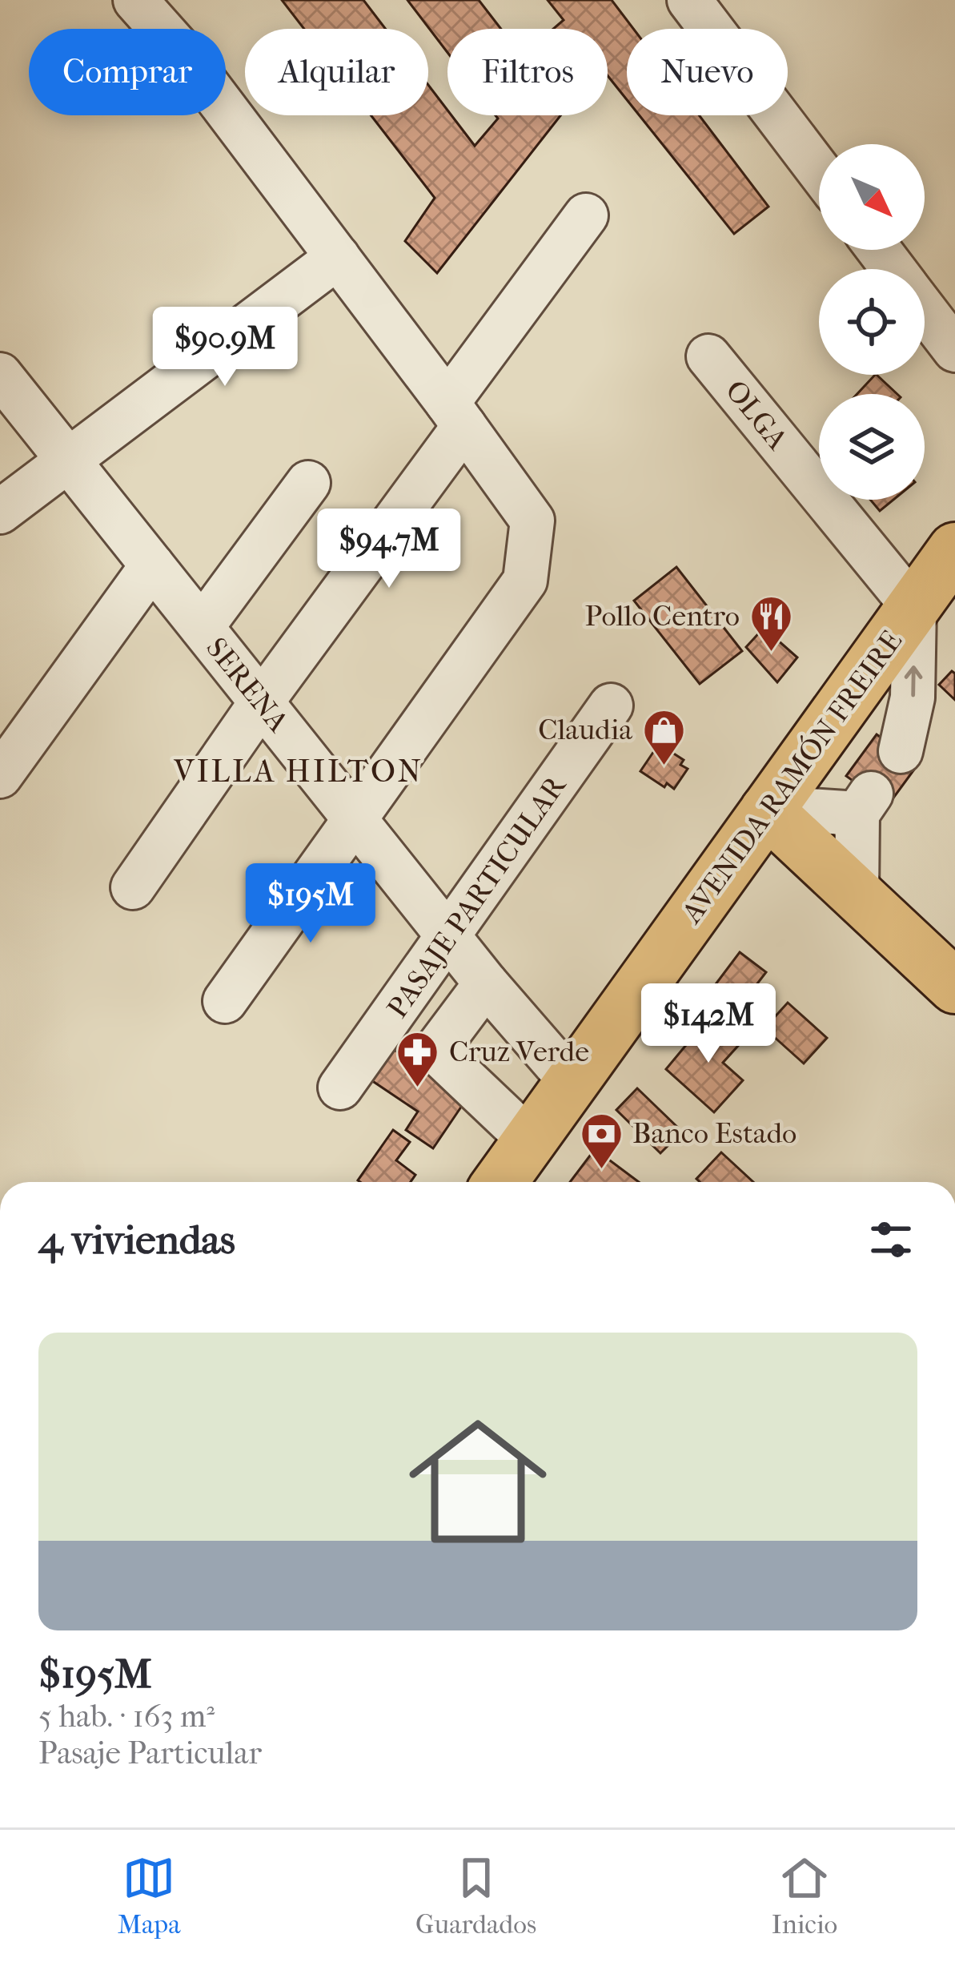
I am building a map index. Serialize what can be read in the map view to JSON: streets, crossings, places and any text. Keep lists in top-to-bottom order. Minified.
{"streets":{"main road":["AVENIDA RAMÓN FREIRE"],"street":["OLGA","SERENA","PASAJE PARTICULAR"]},"crossings":[["OLGA","AVENIDA RAMÓN FREIRE"],["SERENA","AVENIDA RAMÓN FREIRE"],["SERENA","PASAJE PARTICULAR"]],"districts":["VILLA HILTON"],"places":{"restaurant":["Pollo Centro"],"shop":["Claudia"],"pharmacy":["Cruz Verde"],"bank":["Banco Estado"]},"north":"bottom right","page":{"chip":["Comprar","Alquilar","Filtros","Nuevo"],"price":["$90.9M","$94.7M","$195M","$142M"],"heading":"4 viviendas","list":[{"name":"$195M","note":"5 hab. · 163 m² · Pasaje Particular"}],"tabs":["Mapa","Guardados","Inicio"]}}
